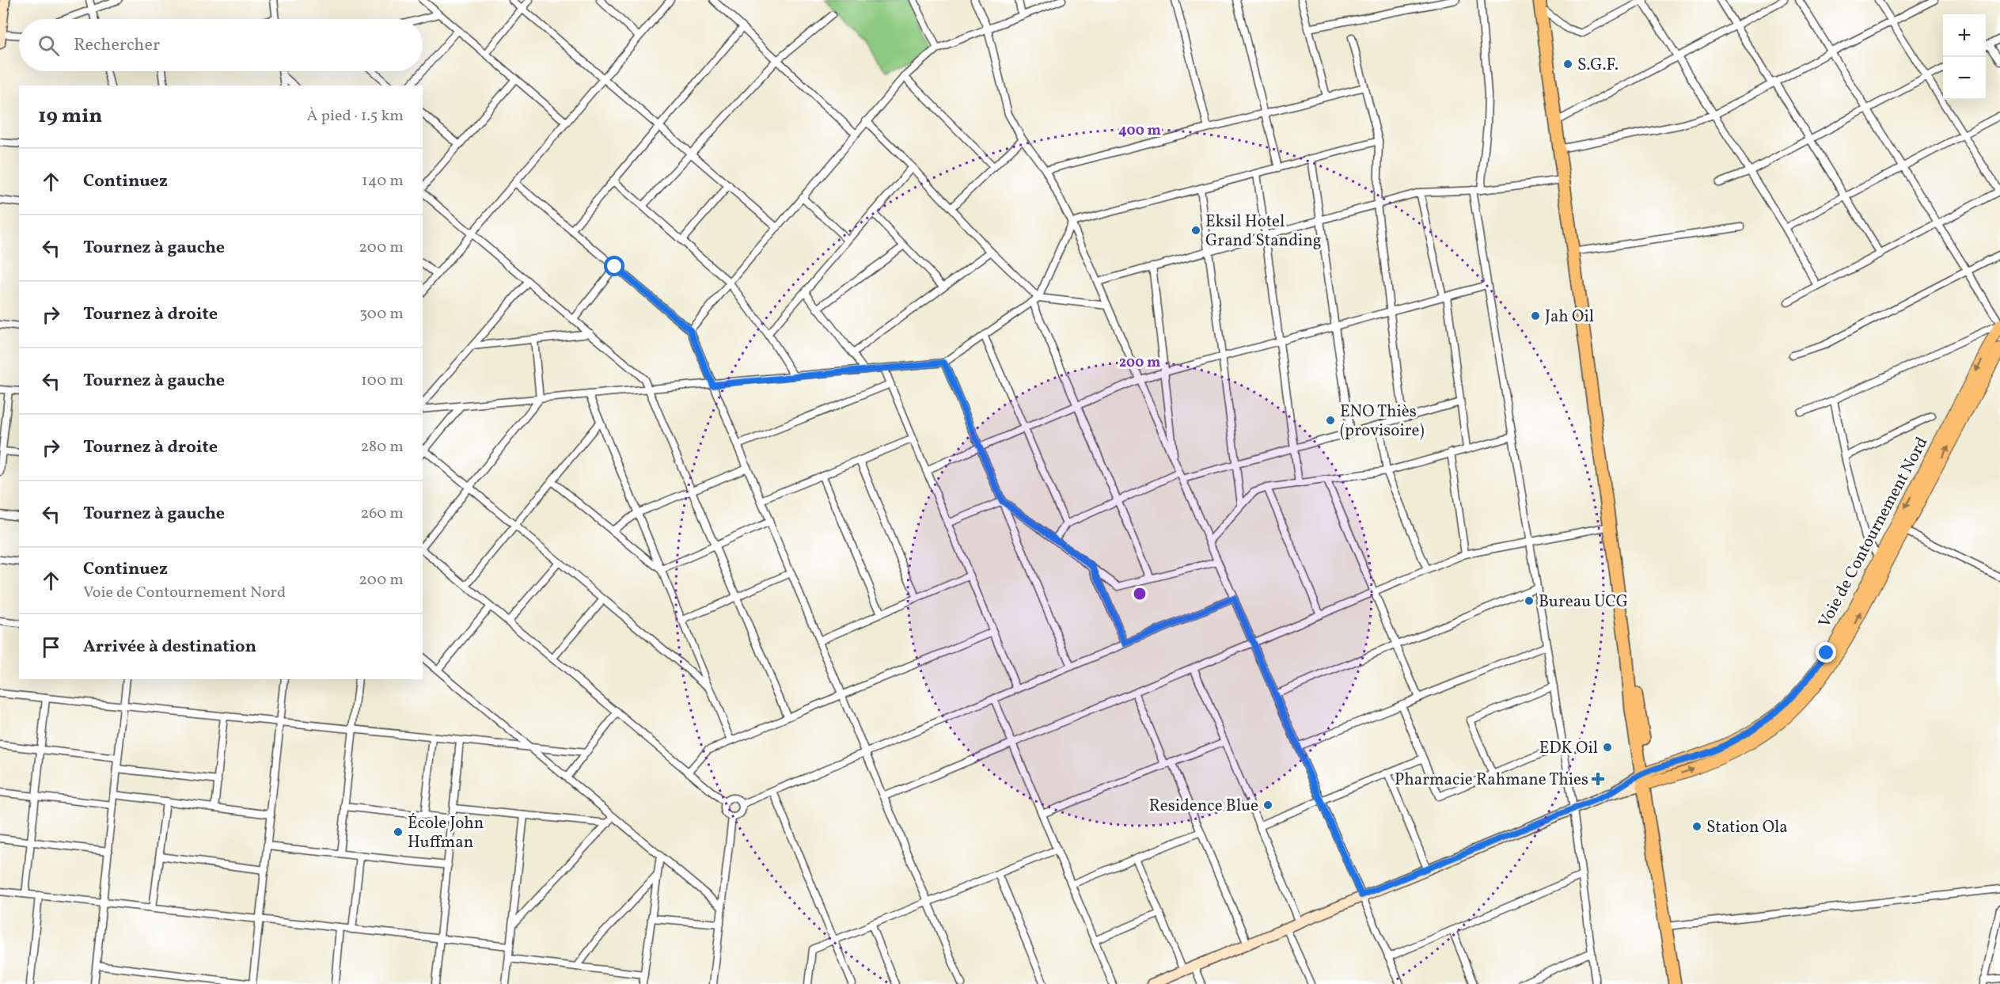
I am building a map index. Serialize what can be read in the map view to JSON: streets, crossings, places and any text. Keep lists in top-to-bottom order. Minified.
{"streets":{"main road":["Voie de Contournement Nord"]},"places":{"other":["S.G.F.","Eksil Hotel Grand Standing","Jah Oil","ENO Thiès (provisoire)","Bureau UCG","EDK Oil","Residence Blue","Station Ola","École John Huffman"],"health":["Pharmacie Rahmane Thies"]},"page":{"map_buttons":["+","−"],"search":"Rechercher","heading":["19 min","À pied · 1.5 km"],"list":[["Continuez","140 m"],["Tournez à gauche","200 m"],["Tournez à droite","300 m"],["Tournez à gauche","100 m"],["Tournez à droite","280 m"],["Tournez à gauche","260 m"],["Continuez","Voie de Contournement Nord","200 m"],"Arrivée à destination"]},"rings":["400 m","200 m"]}
